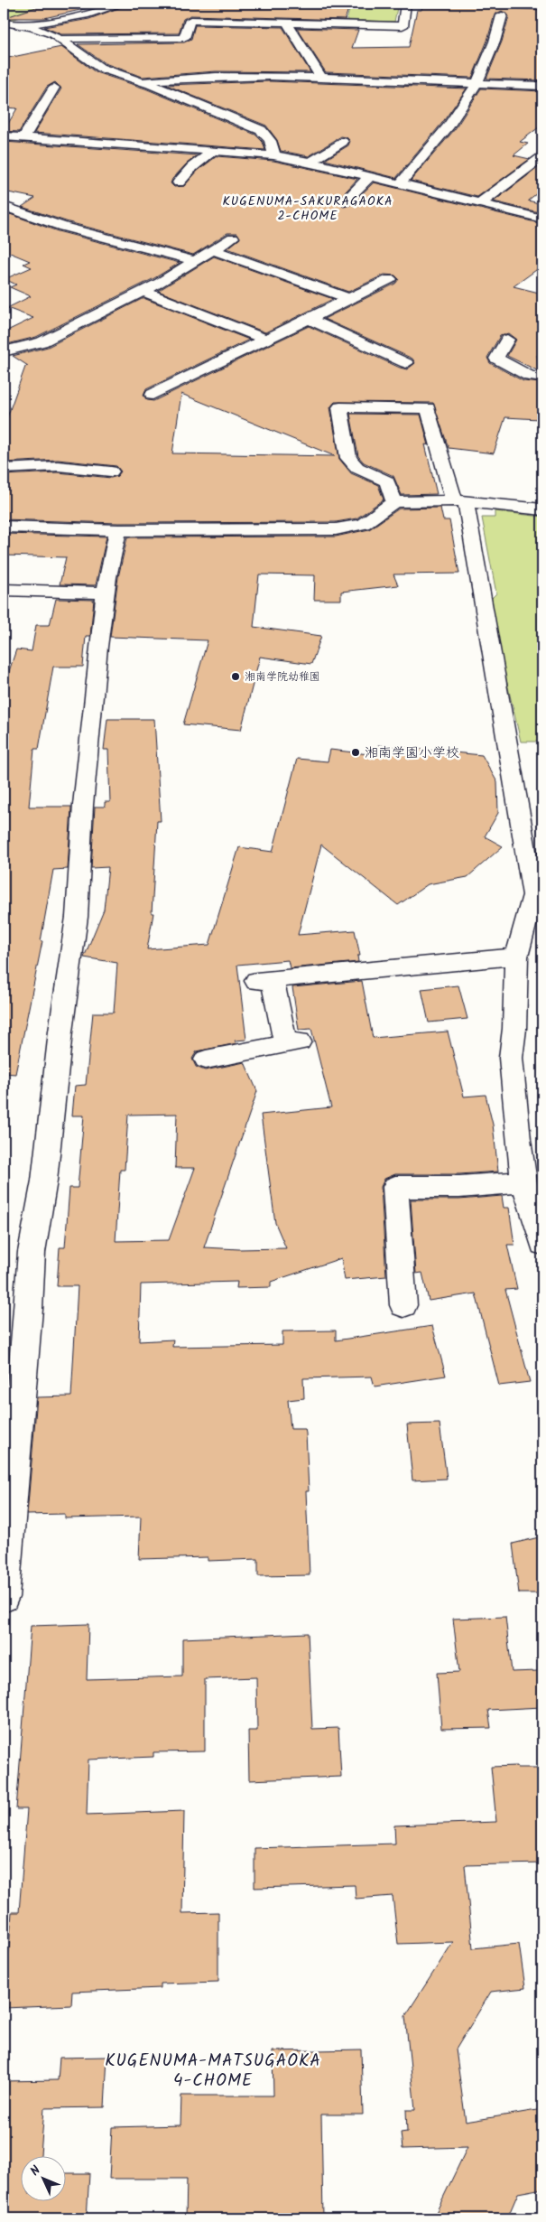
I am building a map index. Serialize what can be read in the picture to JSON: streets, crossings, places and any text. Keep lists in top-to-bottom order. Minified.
{"districts":["KUGENUMA-SAKURAGAOKA 2-CHOME","KUGENUMA-MATSUGAOKA 4-CHOME"],"places":["湘南学院幼稚園","湘南学園小学校"],"north":"top left"}
